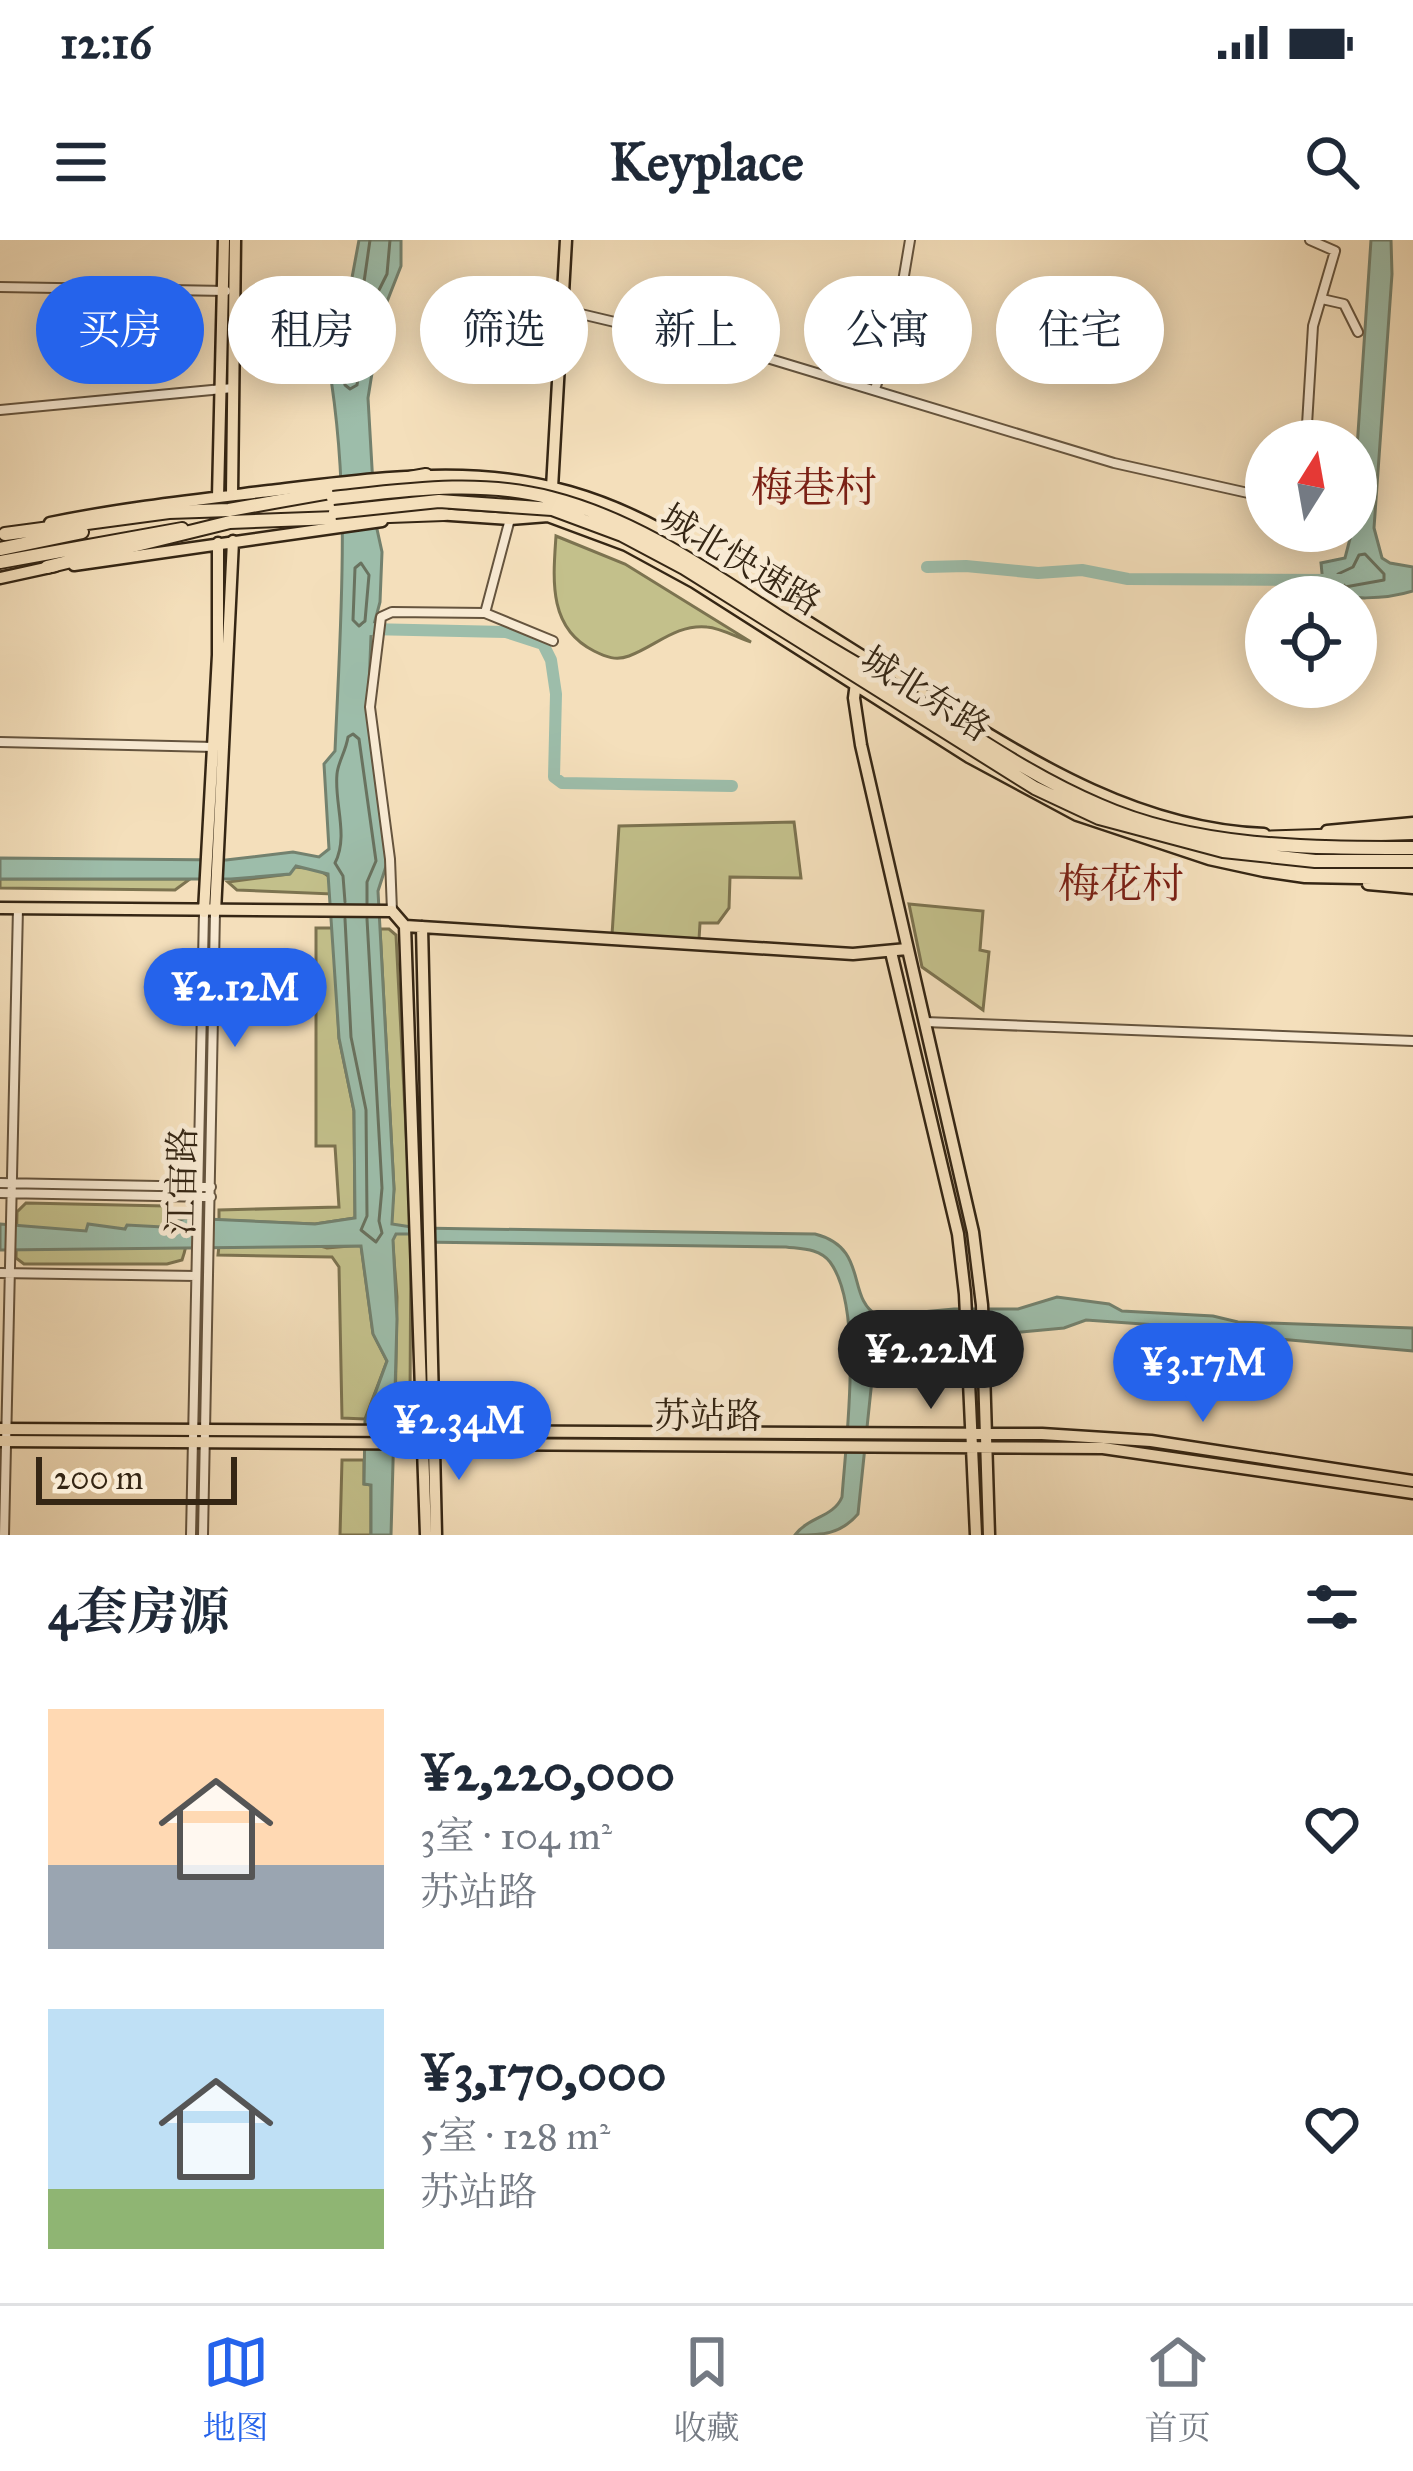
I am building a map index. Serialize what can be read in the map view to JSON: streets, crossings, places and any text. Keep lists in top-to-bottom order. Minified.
{"streets":{"highway":["城北快速路"],"main road":["城北东路","江宙路","苏站路"]},"crossings":[["城北快速路","城北东路"],["城北东路","江宙路"],["江宙路","苏站路"]],"districts":["梅巷村","梅花村"],"scale_bar":"200 m","north":"top","page":{"status":"12:16","header":"Keyplace","chip":["买房","租房","筛选","新上","公寓","住宅"],"price":["¥2.12M","¥2.22M","¥3.17M","¥2.34M"],"scale":"200 m","heading":"4套房源","list":[{"name":"¥2,220,000","note":"3室 · 104 m² · 苏站路"},{"name":"¥3,170,000","note":"5室 · 128 m² · 苏站路"}],"tabs":["地图","收藏","首页"]}}
